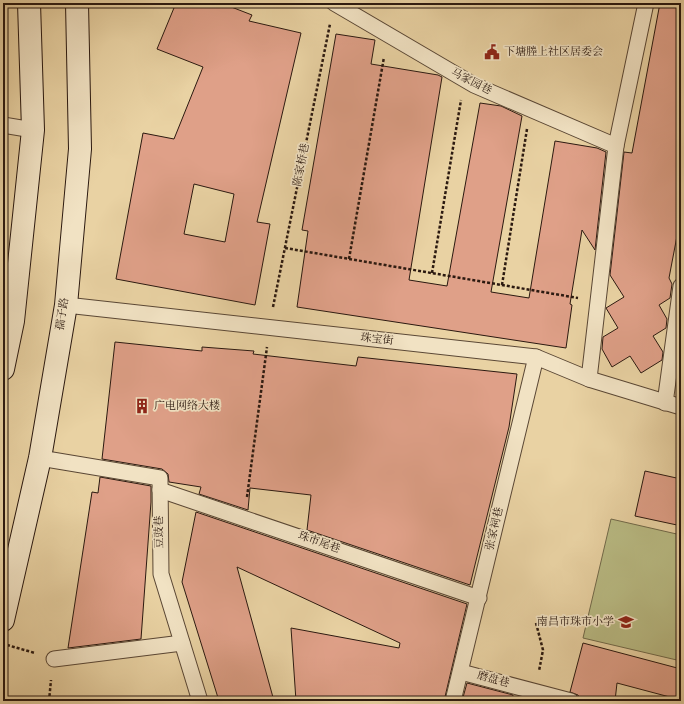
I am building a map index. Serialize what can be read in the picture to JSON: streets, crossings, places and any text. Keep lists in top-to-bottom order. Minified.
{"streets":{"main road":["孺子路"],"lane":["马家园巷","珠宝街","张家祠巷","豆豉巷","珠市尾巷","磨盘巷"],"path":["陈家桥巷"]},"crossings":[["马家园巷","陈家桥巷"],["陈家桥巷","珠宝街"],["陈家桥巷","珠市尾巷"],["孺子路","珠宝街"],["孺子路","豆豉巷"],["珠宝街","张家祠巷"],["张家祠巷","珠市尾巷"],["张家祠巷","磨盘巷"],["豆豉巷","珠市尾巷"]],"places":{"public building":["下塘塍上社区居委会"],"building":["广电网络大楼"],"school or university":["南昌市珠市小学"]}}
